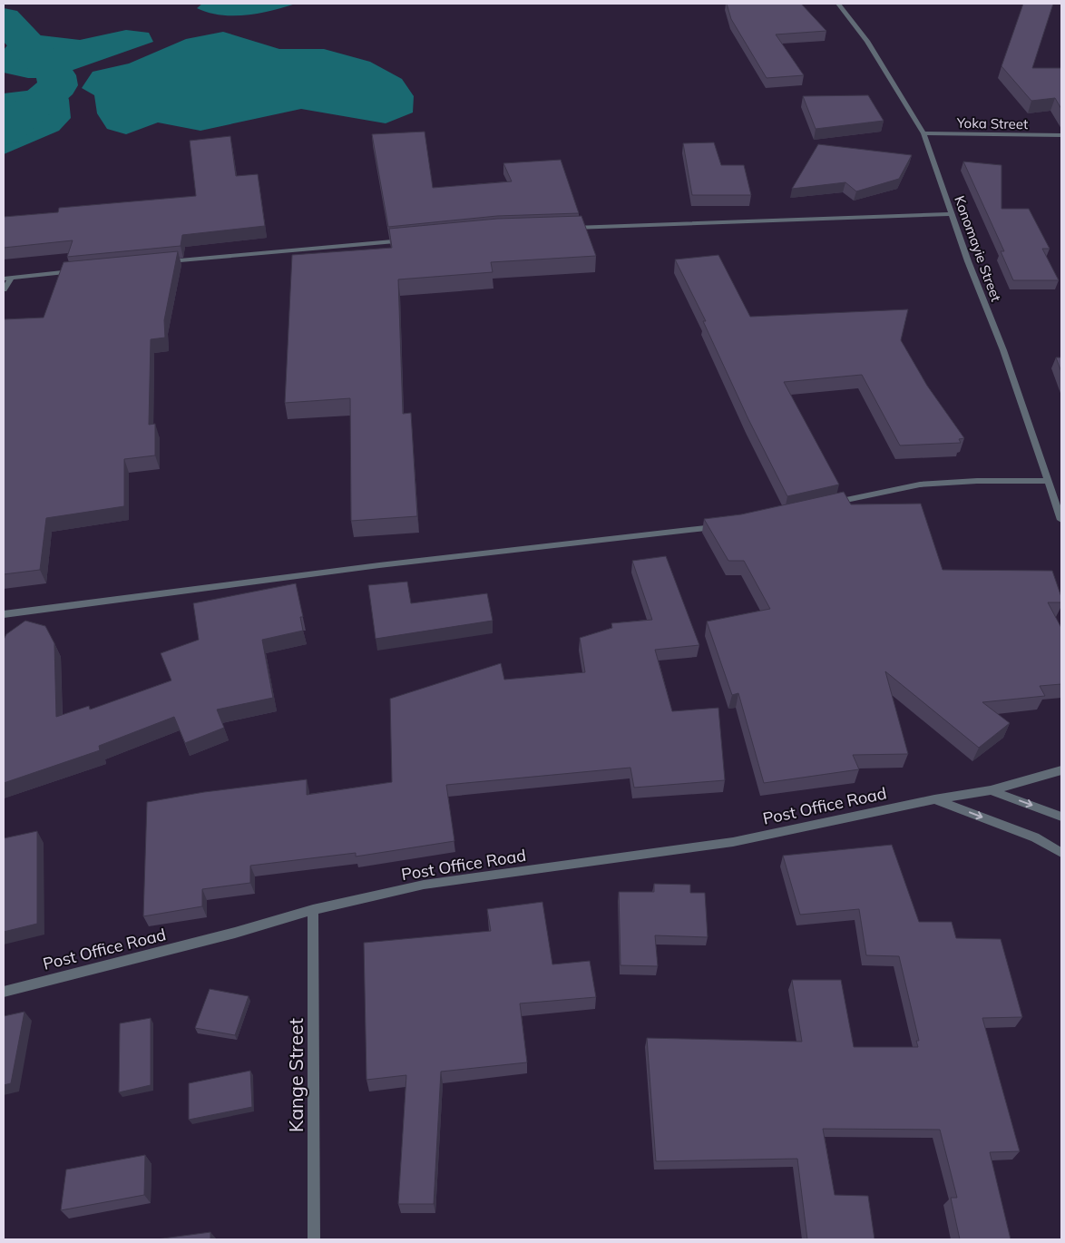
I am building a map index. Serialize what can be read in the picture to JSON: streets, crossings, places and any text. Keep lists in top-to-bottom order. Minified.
{"streets":{"street":["Yoka Street","Konomayie Street","Post Office Road","Kange Street"]},"crossings":[["Yoka Street","Konomayie Street"],["Post Office Road","Kange Street"]]}
